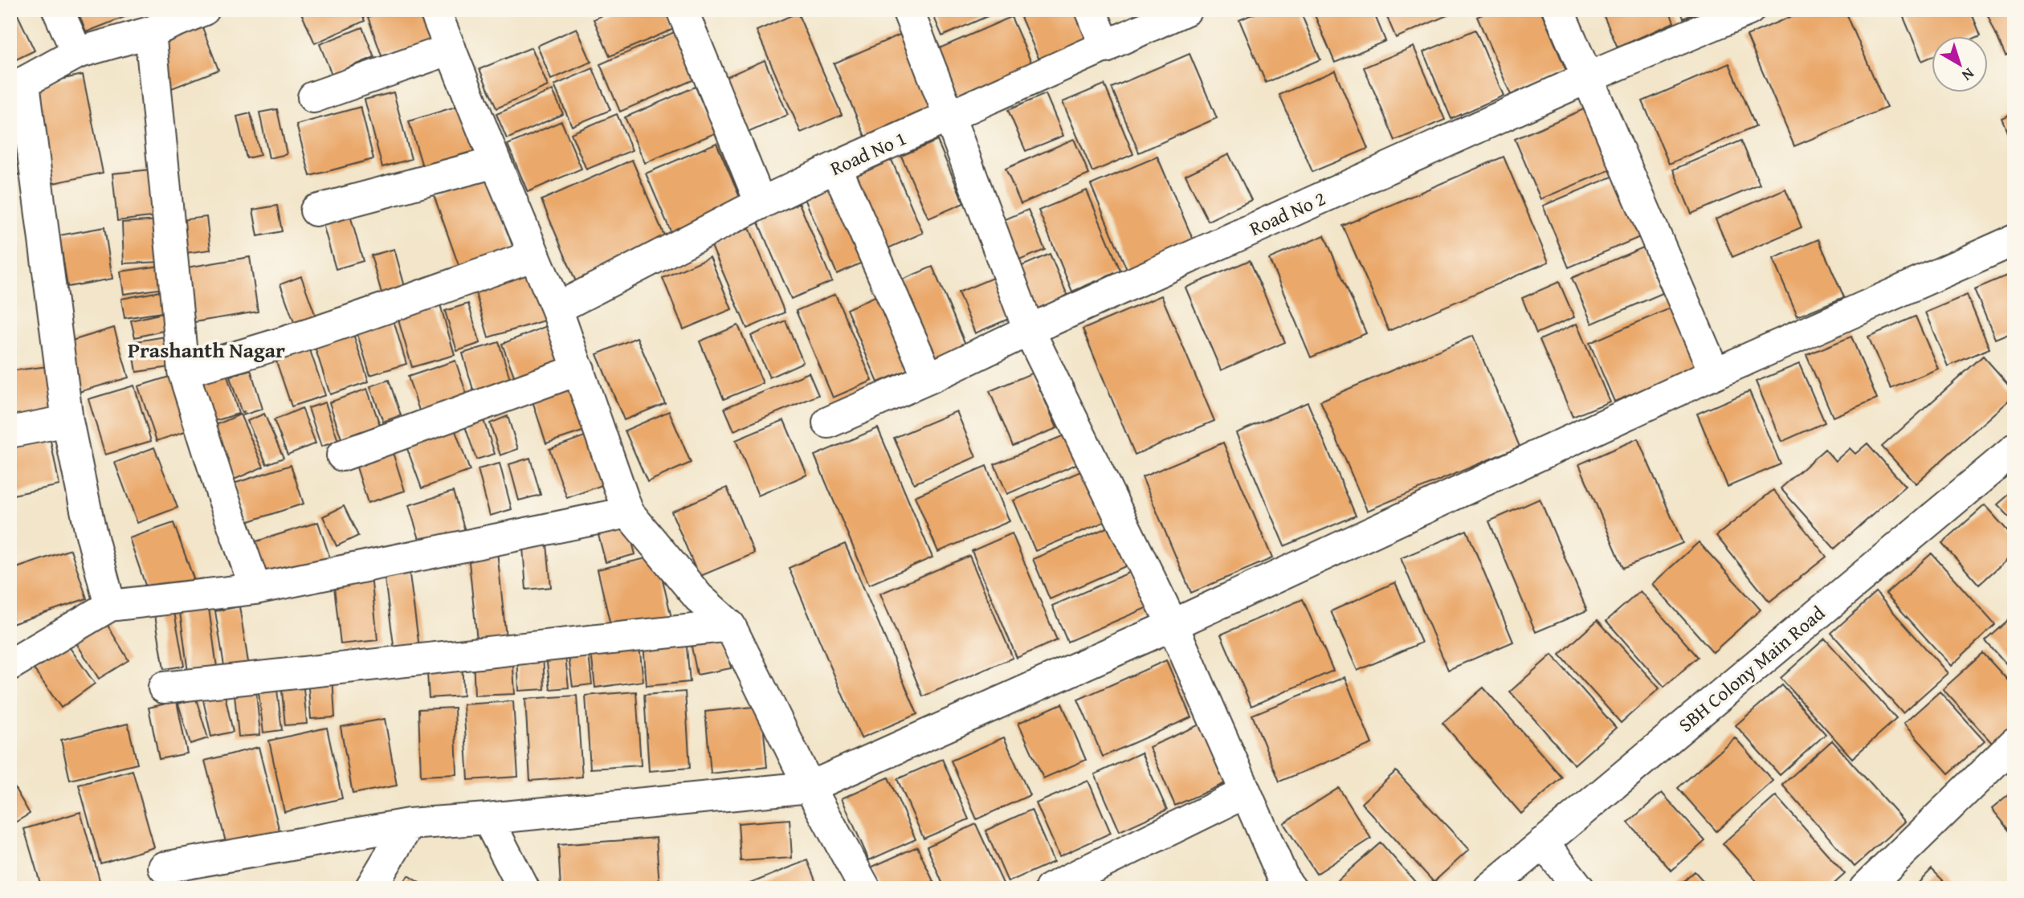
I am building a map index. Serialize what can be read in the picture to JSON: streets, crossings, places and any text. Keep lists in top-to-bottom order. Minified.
{"streets":{"street":["Road No 1","Road No 2","SBH Colony Main Road"]},"districts":["Prashanth Nagar"],"north":"bottom right"}
